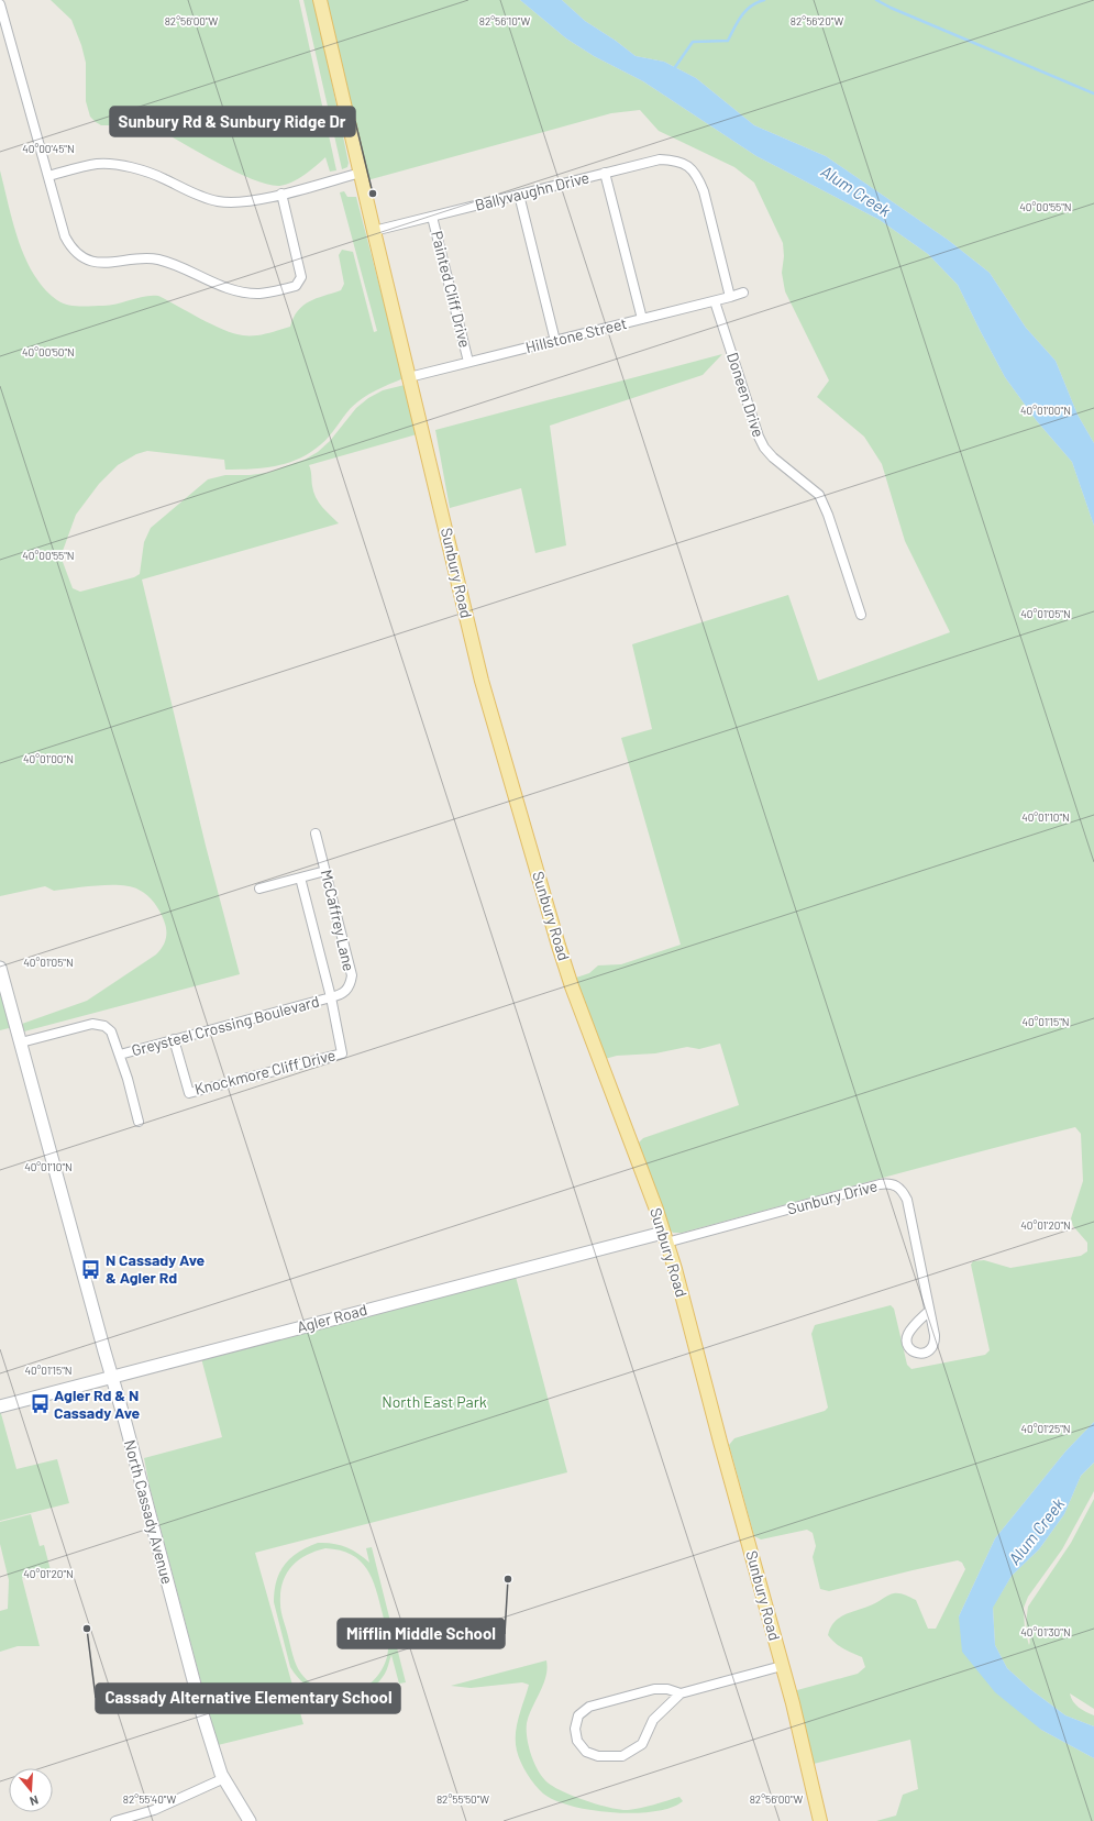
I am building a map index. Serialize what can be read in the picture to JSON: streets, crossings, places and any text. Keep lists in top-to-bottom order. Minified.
{"streets":{"main road":["Sunbury Road","Agler Road","North Cassady Avenue"],"street":["Ballyvaughn Drive","Painted Cliff Drive","Hillstone Street","Doneen Drive","McCaffrey Lane","Greysteel Crossing Boulevard","Knockmore Cliff Drive","Sunbury Drive"]},"crossings":[["Ballyvaughn Drive","Painted Cliff Drive"],["Ballyvaughn Drive","Hillstone Street"],["Ballyvaughn Drive","Sunbury Road"],["Painted Cliff Drive","Hillstone Street"],["Hillstone Street","Doneen Drive"],["Hillstone Street","Sunbury Road"],["Sunbury Road","Sunbury Drive"],["Sunbury Road","Agler Road"],["McCaffrey Lane","Greysteel Crossing Boulevard"],["McCaffrey Lane","Knockmore Cliff Drive"],["Greysteel Crossing Boulevard","Knockmore Cliff Drive"],["Sunbury Drive","Agler Road"],["Agler Road","North Cassady Avenue"]],"water":["Alum Creek"],"parks":["North East Park"],"places":{"other":["Sunbury Rd & Sunbury Ridge Dr","Mifflin Middle School","Cassady Alternative Elementary School"],"bus stop":["N Cassady Ave & Agler Rd","Agler Rd & N Cassady Ave"]},"north":"bottom","coordinates":["82°56'00\"W","82°56'10\"W","82°56'20\"W","40°00'45\"N","40°00'55\"N","40°00'50\"N","40°01'00\"N","40°01'05\"N","40°01'10\"N","40°01'15\"N","40°01'20\"N","40°01'25\"N","40°01'30\"N","82°55'40\"W","82°55'50\"W"]}
